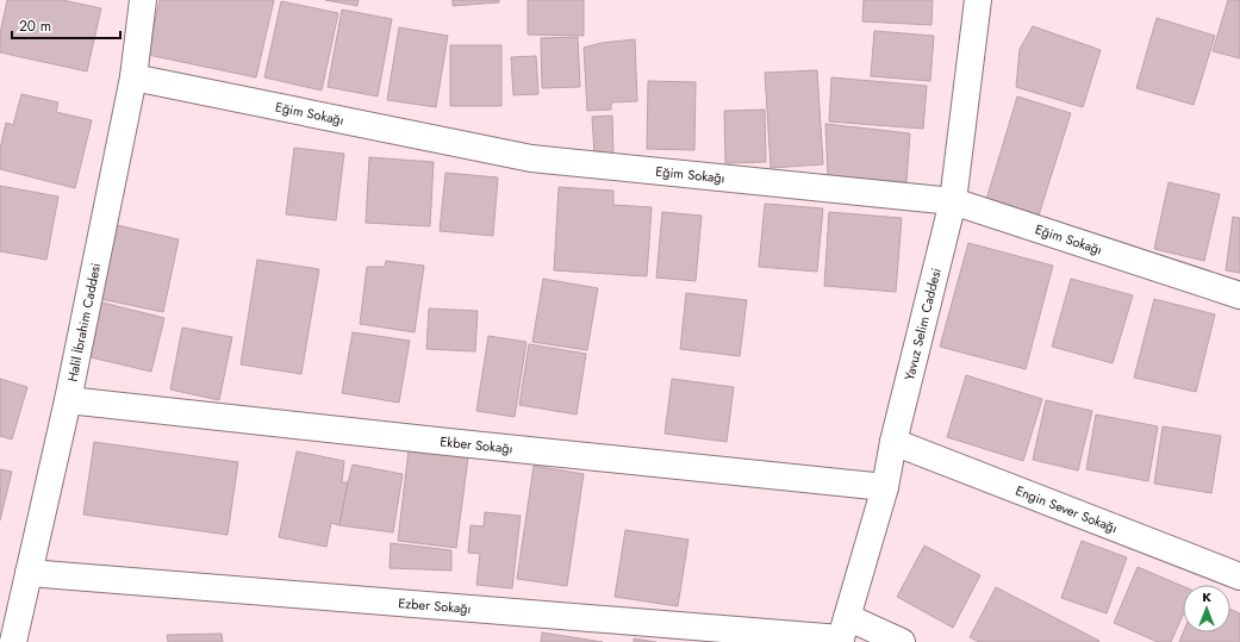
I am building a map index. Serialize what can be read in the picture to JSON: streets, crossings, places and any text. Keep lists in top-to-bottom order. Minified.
{"streets":{"street":["Eğim Sokağı","Halil İbrahim Caddesi","Yavuz Selim Caddesi","Ekber Sokağı","Engin Sever Sokağı","Ezber Sokağı"]},"crossings":[["Eğim Sokağı","Halil İbrahim Caddesi"],["Eğim Sokağı","Yavuz Selim Caddesi"],["Halil İbrahim Caddesi","Ekber Sokağı"],["Halil İbrahim Caddesi","Ezber Sokağı"],["Yavuz Selim Caddesi","Ekber Sokağı"],["Yavuz Selim Caddesi","Engin Sever Sokağı"],["Yavuz Selim Caddesi","Ezber Sokağı"]],"scale_bar":"20 m","north":"top"}
